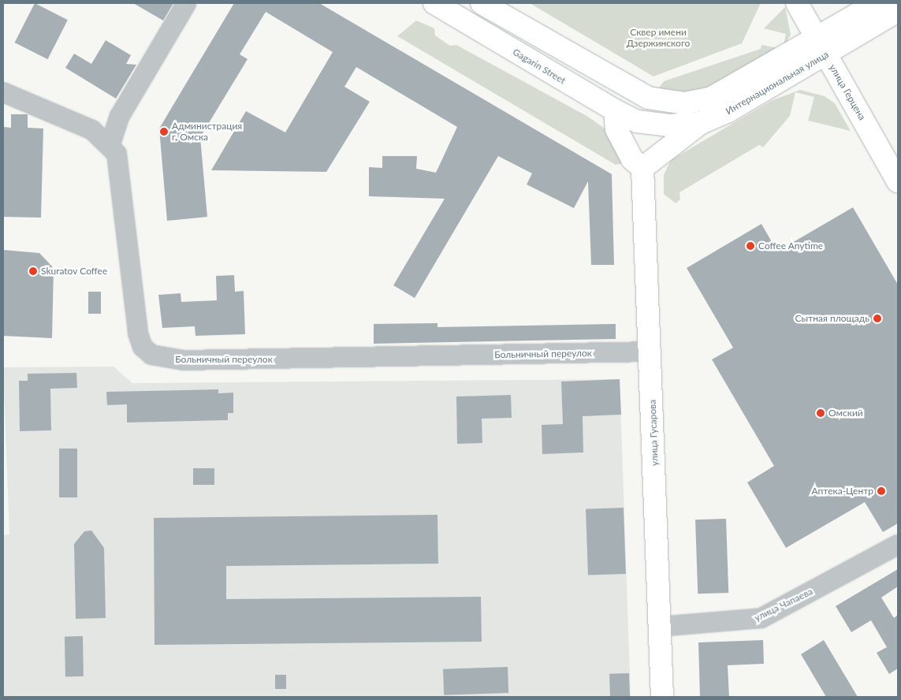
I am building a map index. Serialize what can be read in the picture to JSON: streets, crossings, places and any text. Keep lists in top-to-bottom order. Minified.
{"streets":{"main road":["Gagarin Street","Интернациональная улица","улица Герцена","улица Гусарова"],"street":["Больничный переулок","улица Чапаева"]},"crossings":[["Gagarin Street","Интернациональная улица"],["Интернациональная улица","улица Герцена"],["Больничный переулок","улица Гусарова"],["улица Гусарова","улица Чапаева"]],"parks":["Сквер имени Дзержинского"],"places":["Администрация г. Омска","Coffee Anytime","Skuratov Coffee","Сытная площадь","Омский","Аптека-Центр"]}
